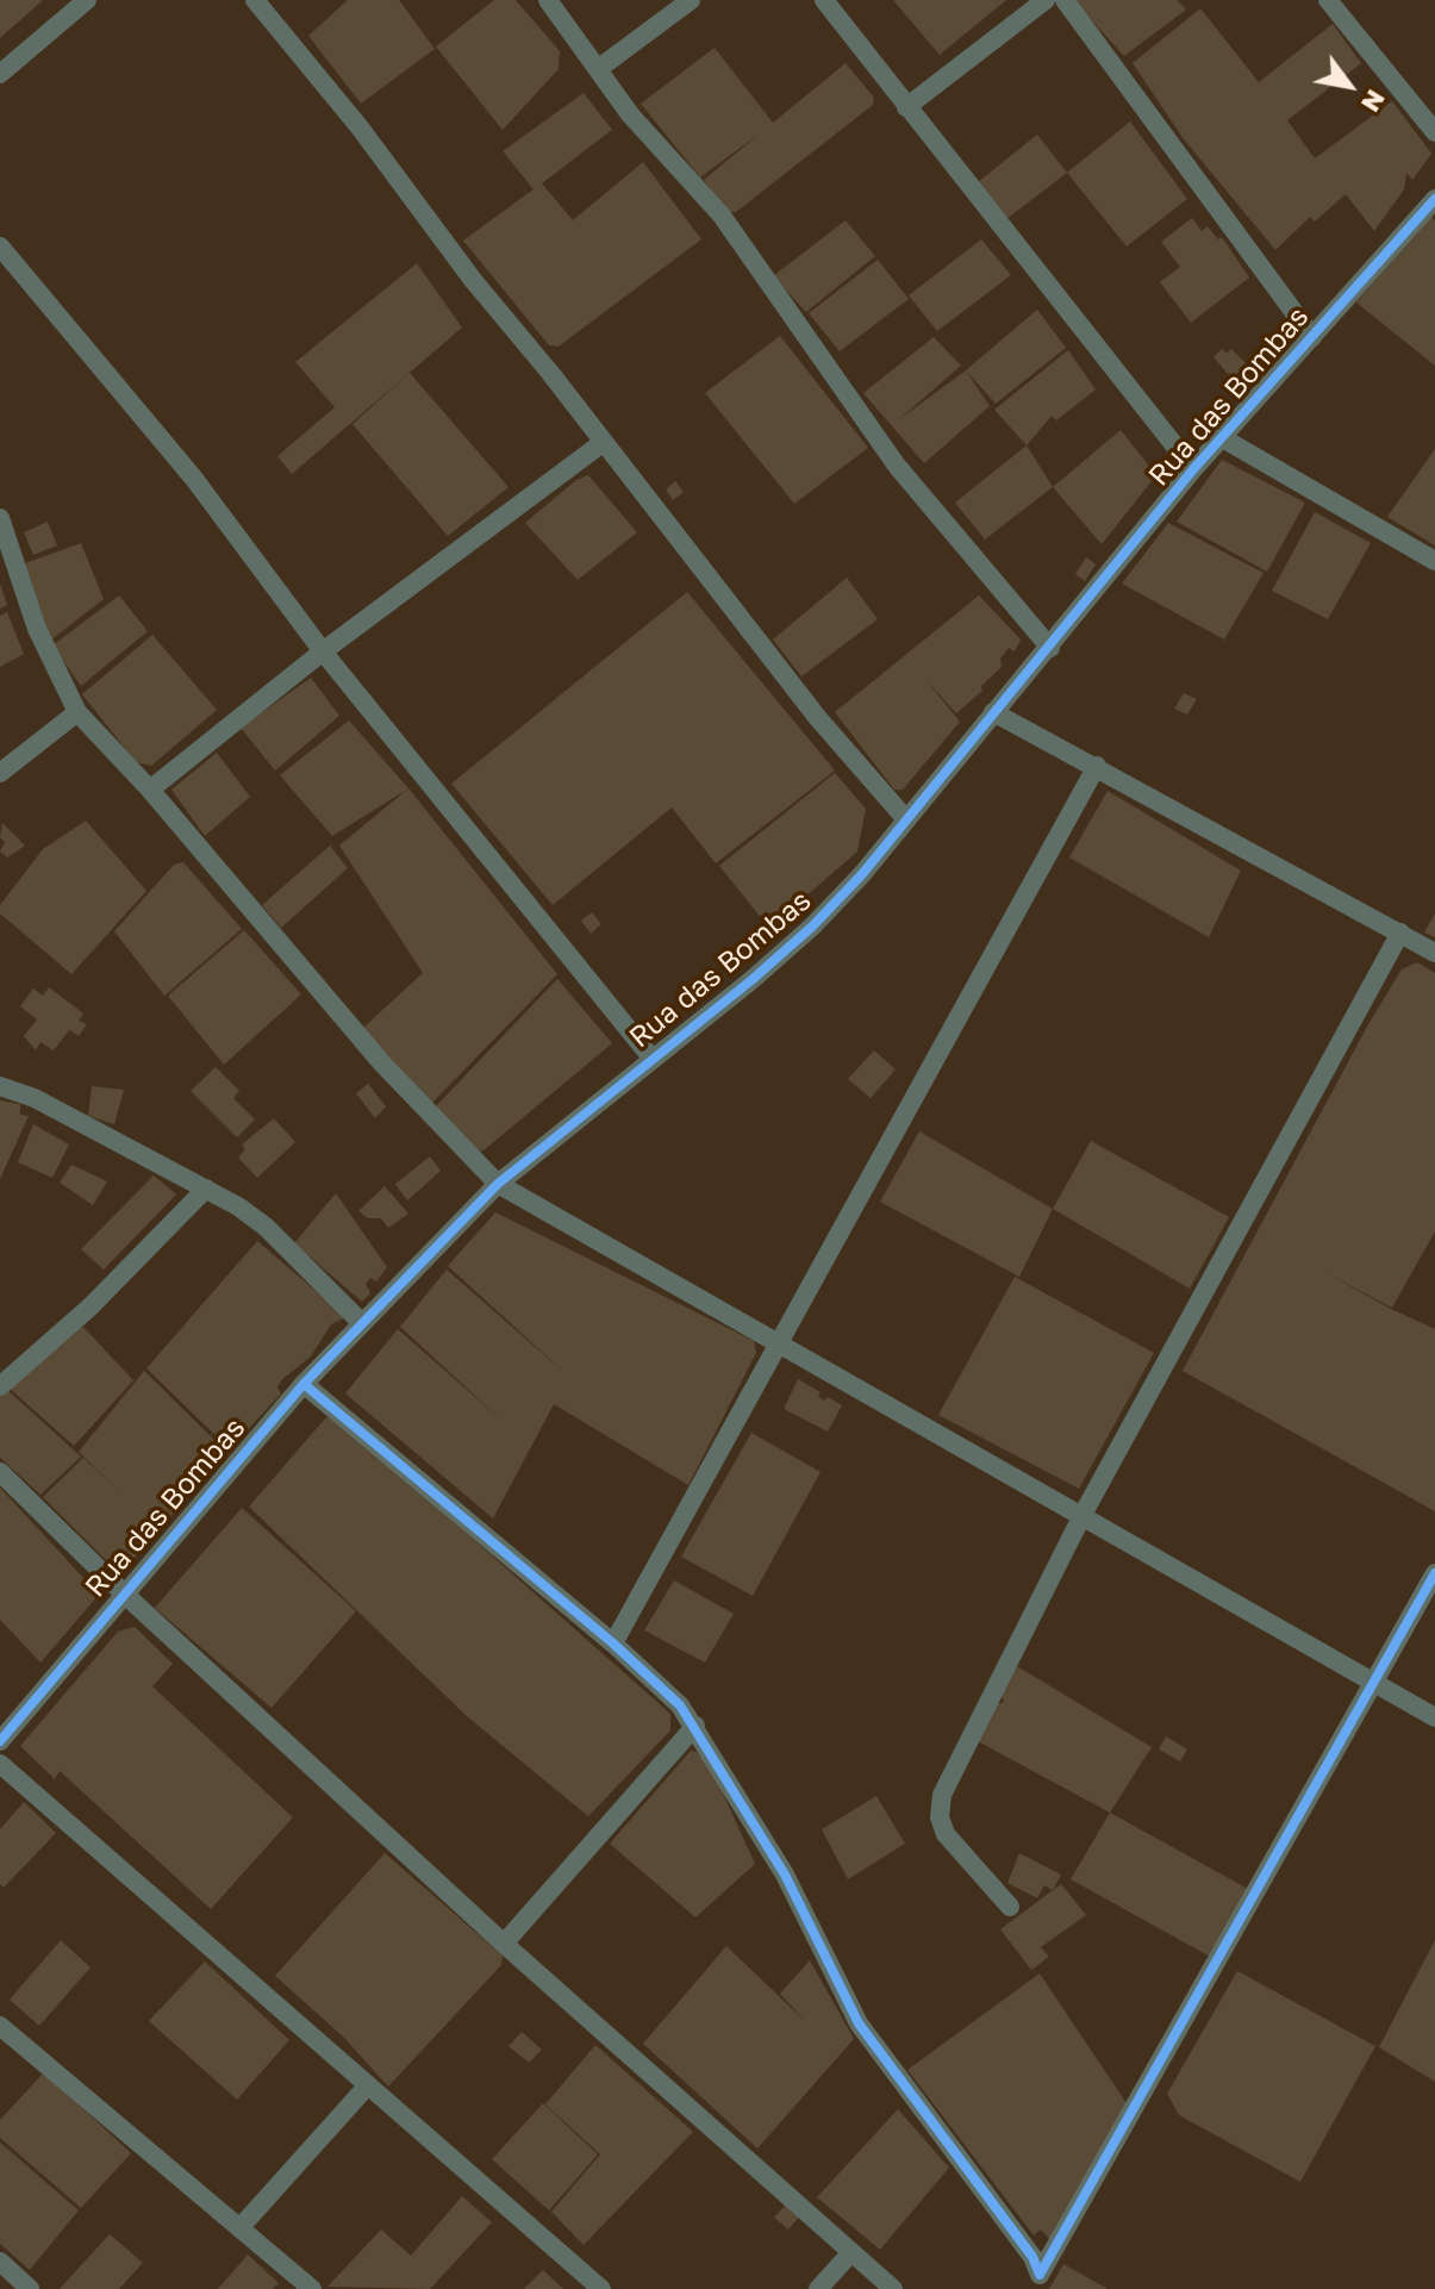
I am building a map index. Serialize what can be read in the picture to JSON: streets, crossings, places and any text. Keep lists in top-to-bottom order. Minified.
{"streets":{"street":["Rua das Bombas"]},"north":"bottom right"}
